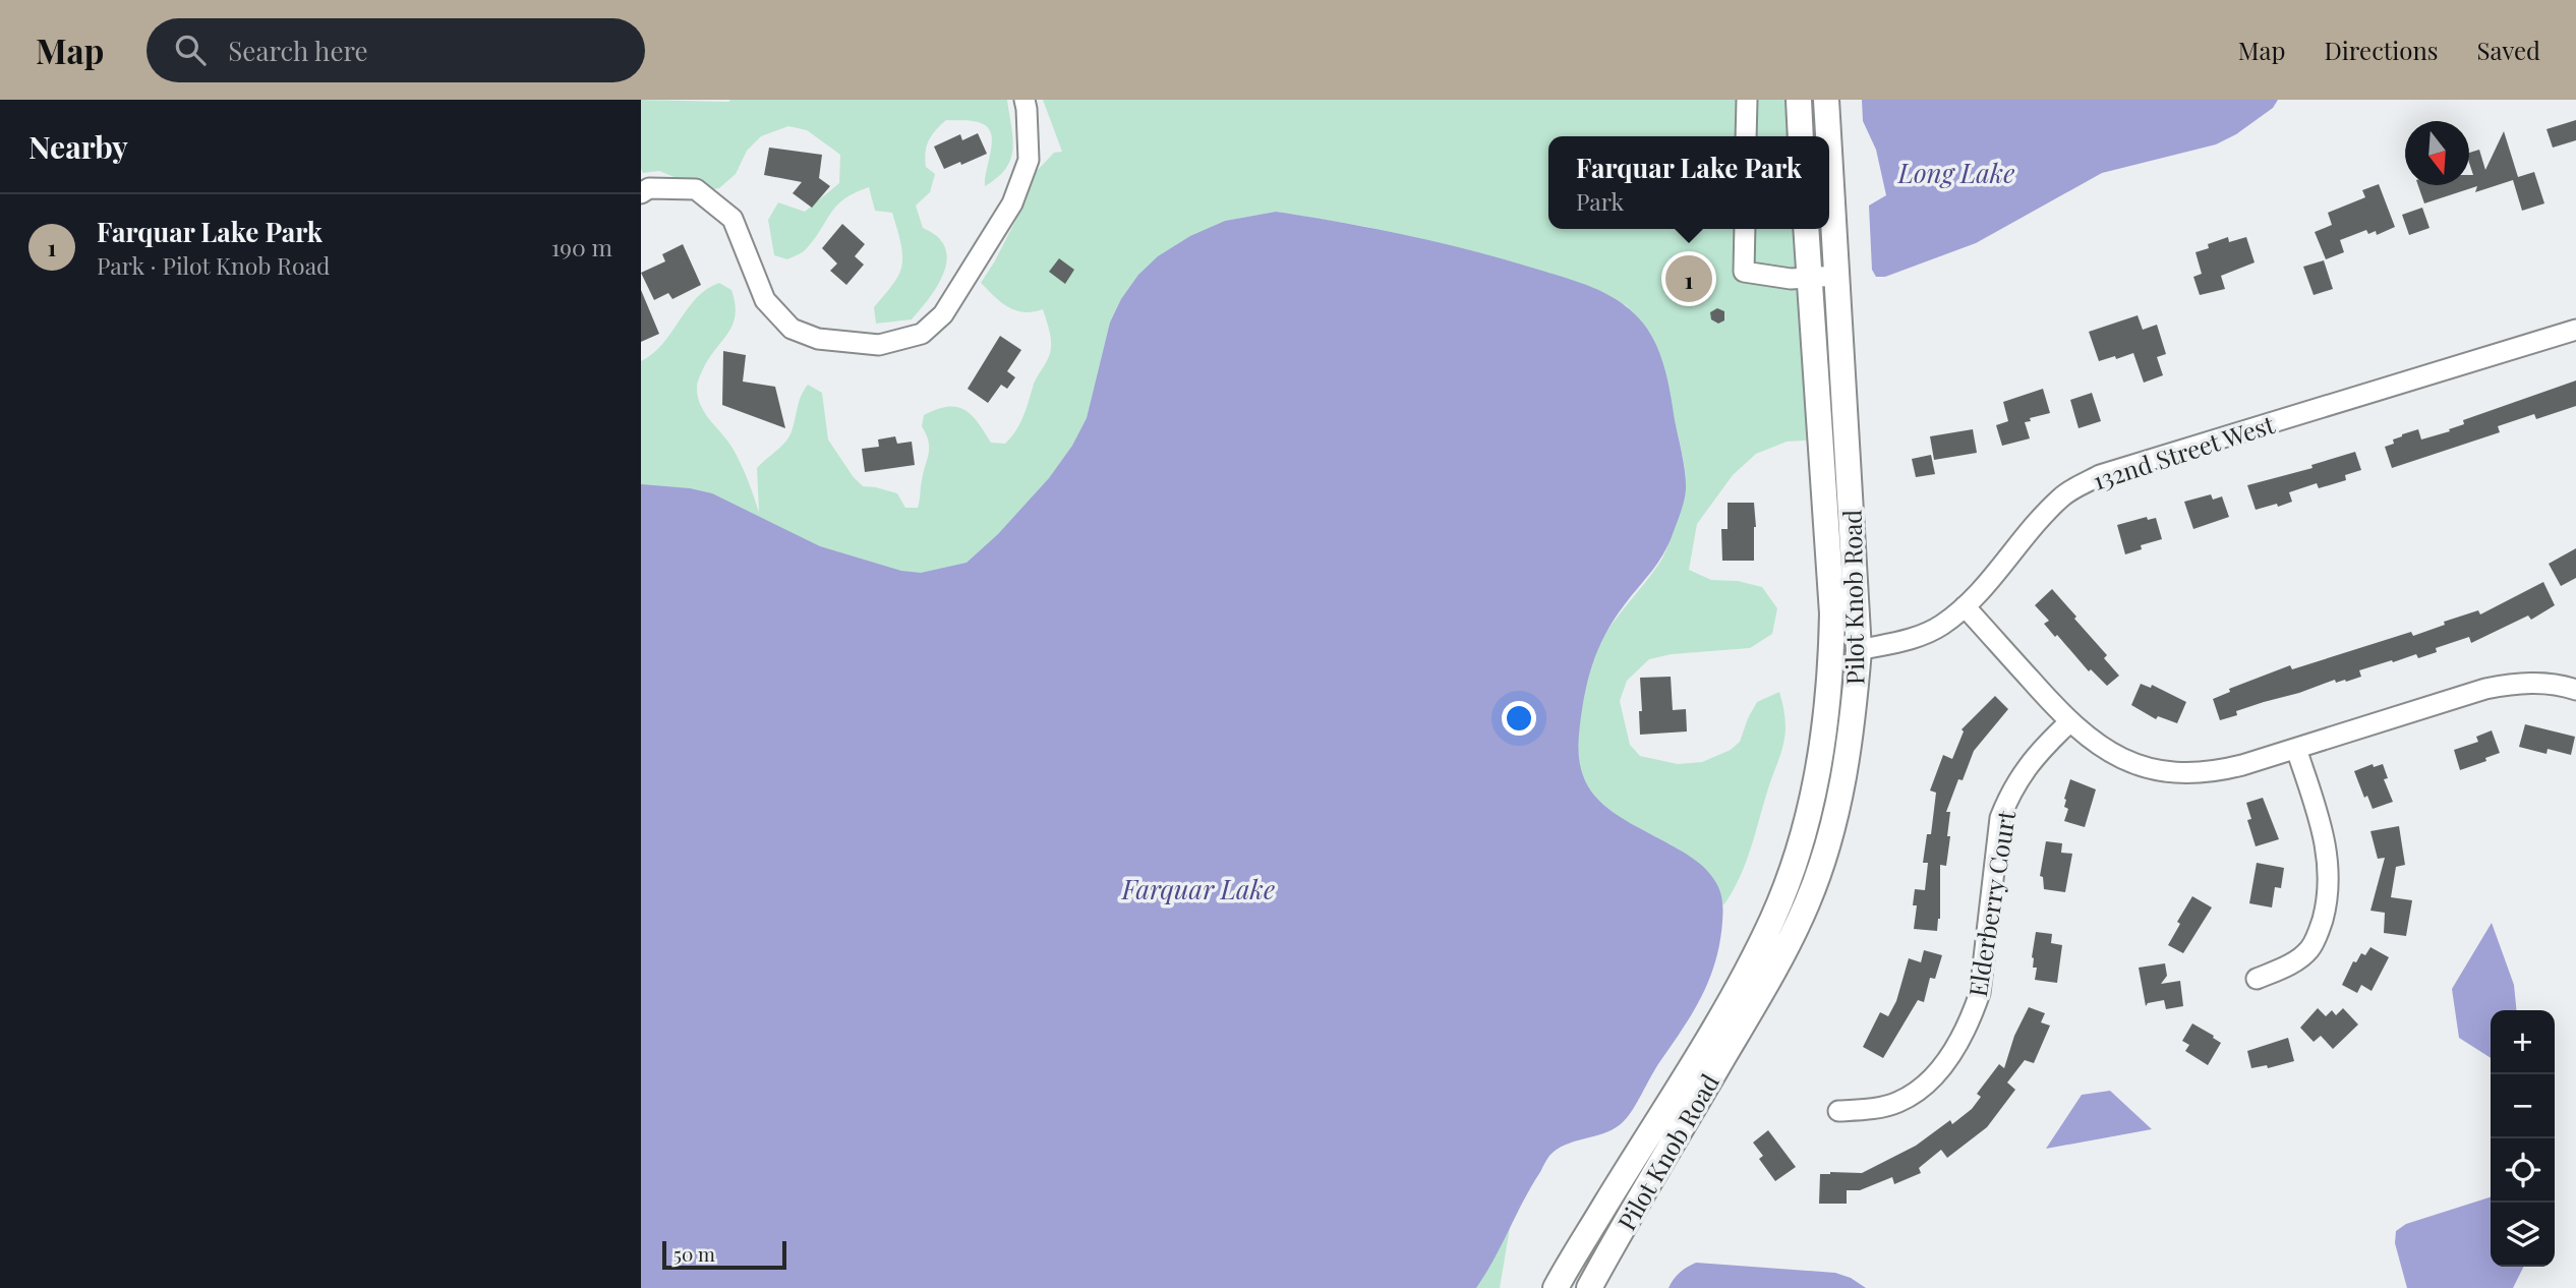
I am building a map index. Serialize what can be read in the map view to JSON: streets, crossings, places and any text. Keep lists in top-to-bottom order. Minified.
{"streets":{"main road":["Pilot Knob Road"],"street":["132nd Street West","Elderberry Court"]},"crossings":[["132nd Street West","Pilot Knob Road"]],"water":["Long Lake","Farquar Lake"],"scale_bar":"50 m","north":"bottom","page":{"header":"Map","search":"Search here","nav":["Map","Directions","Saved"],"heading":"Nearby","popup":["Farquar Lake Park","Park"],"list":[{"mark":"1","name":"Farquar Lake Park","note":"Park · Pilot Knob Road","value":"190 m"}],"pins":"1","map_buttons":["+","−"],"scale":"50 m"}}
